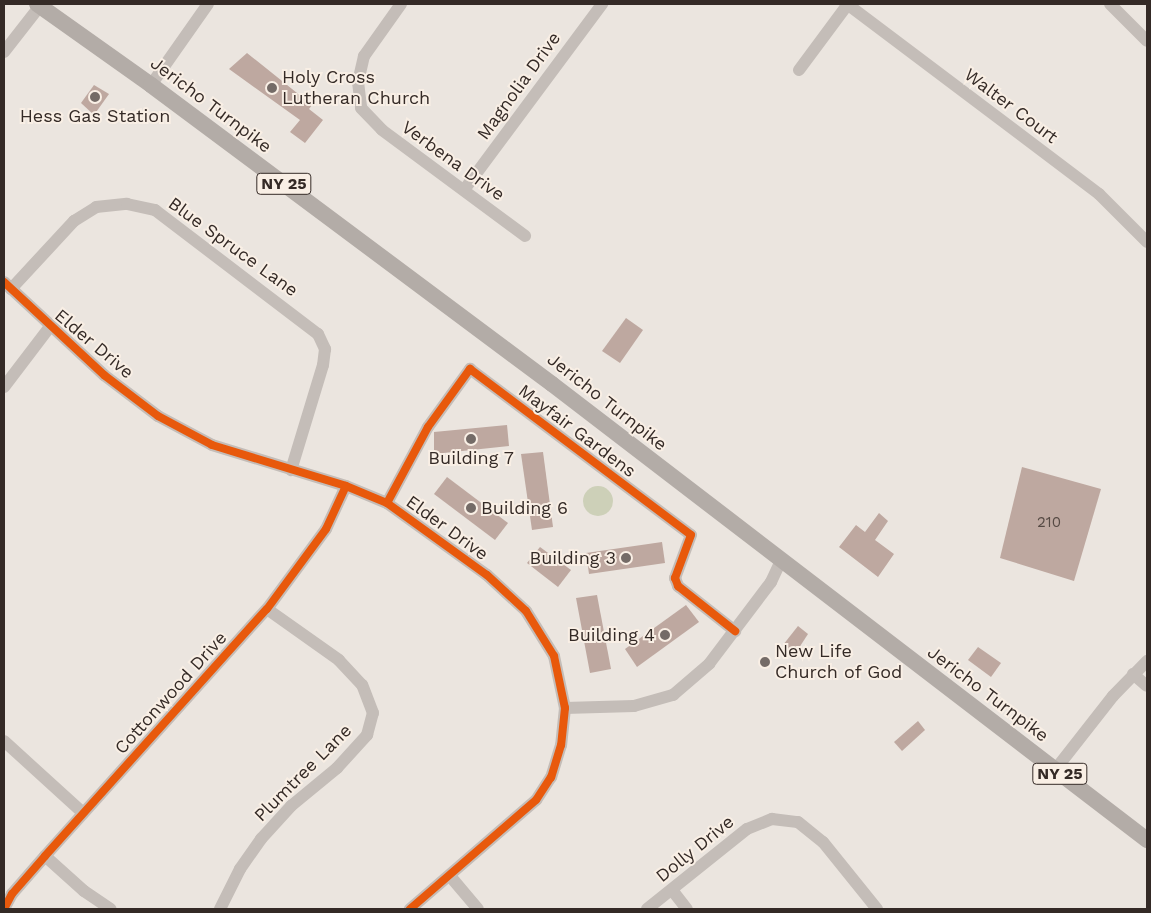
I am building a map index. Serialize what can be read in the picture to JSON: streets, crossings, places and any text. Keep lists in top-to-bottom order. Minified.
{"streets":{"main road":["Jericho Turnpike","NY 25"],"street":["Magnolia Drive","Walter Court","Verbena Drive","Blue Spruce Lane","Elder Drive","Mayfair Gardens","Cottonwood Drive","Plumtree Lane","Dolly Drive"]},"crossings":[["Magnolia Drive","Verbena Drive"],["Blue Spruce Lane","Elder Drive"],["Elder Drive","Mayfair Gardens"],["Elder Drive","Cottonwood Drive"],["Cottonwood Drive","Plumtree Lane"]],"places":["Holy Cross Lutheran Church","Hess Gas Station","Building 7","Building 6","Building 3","Building 4","New Life Church of God"],"house_numbers":["210"]}
